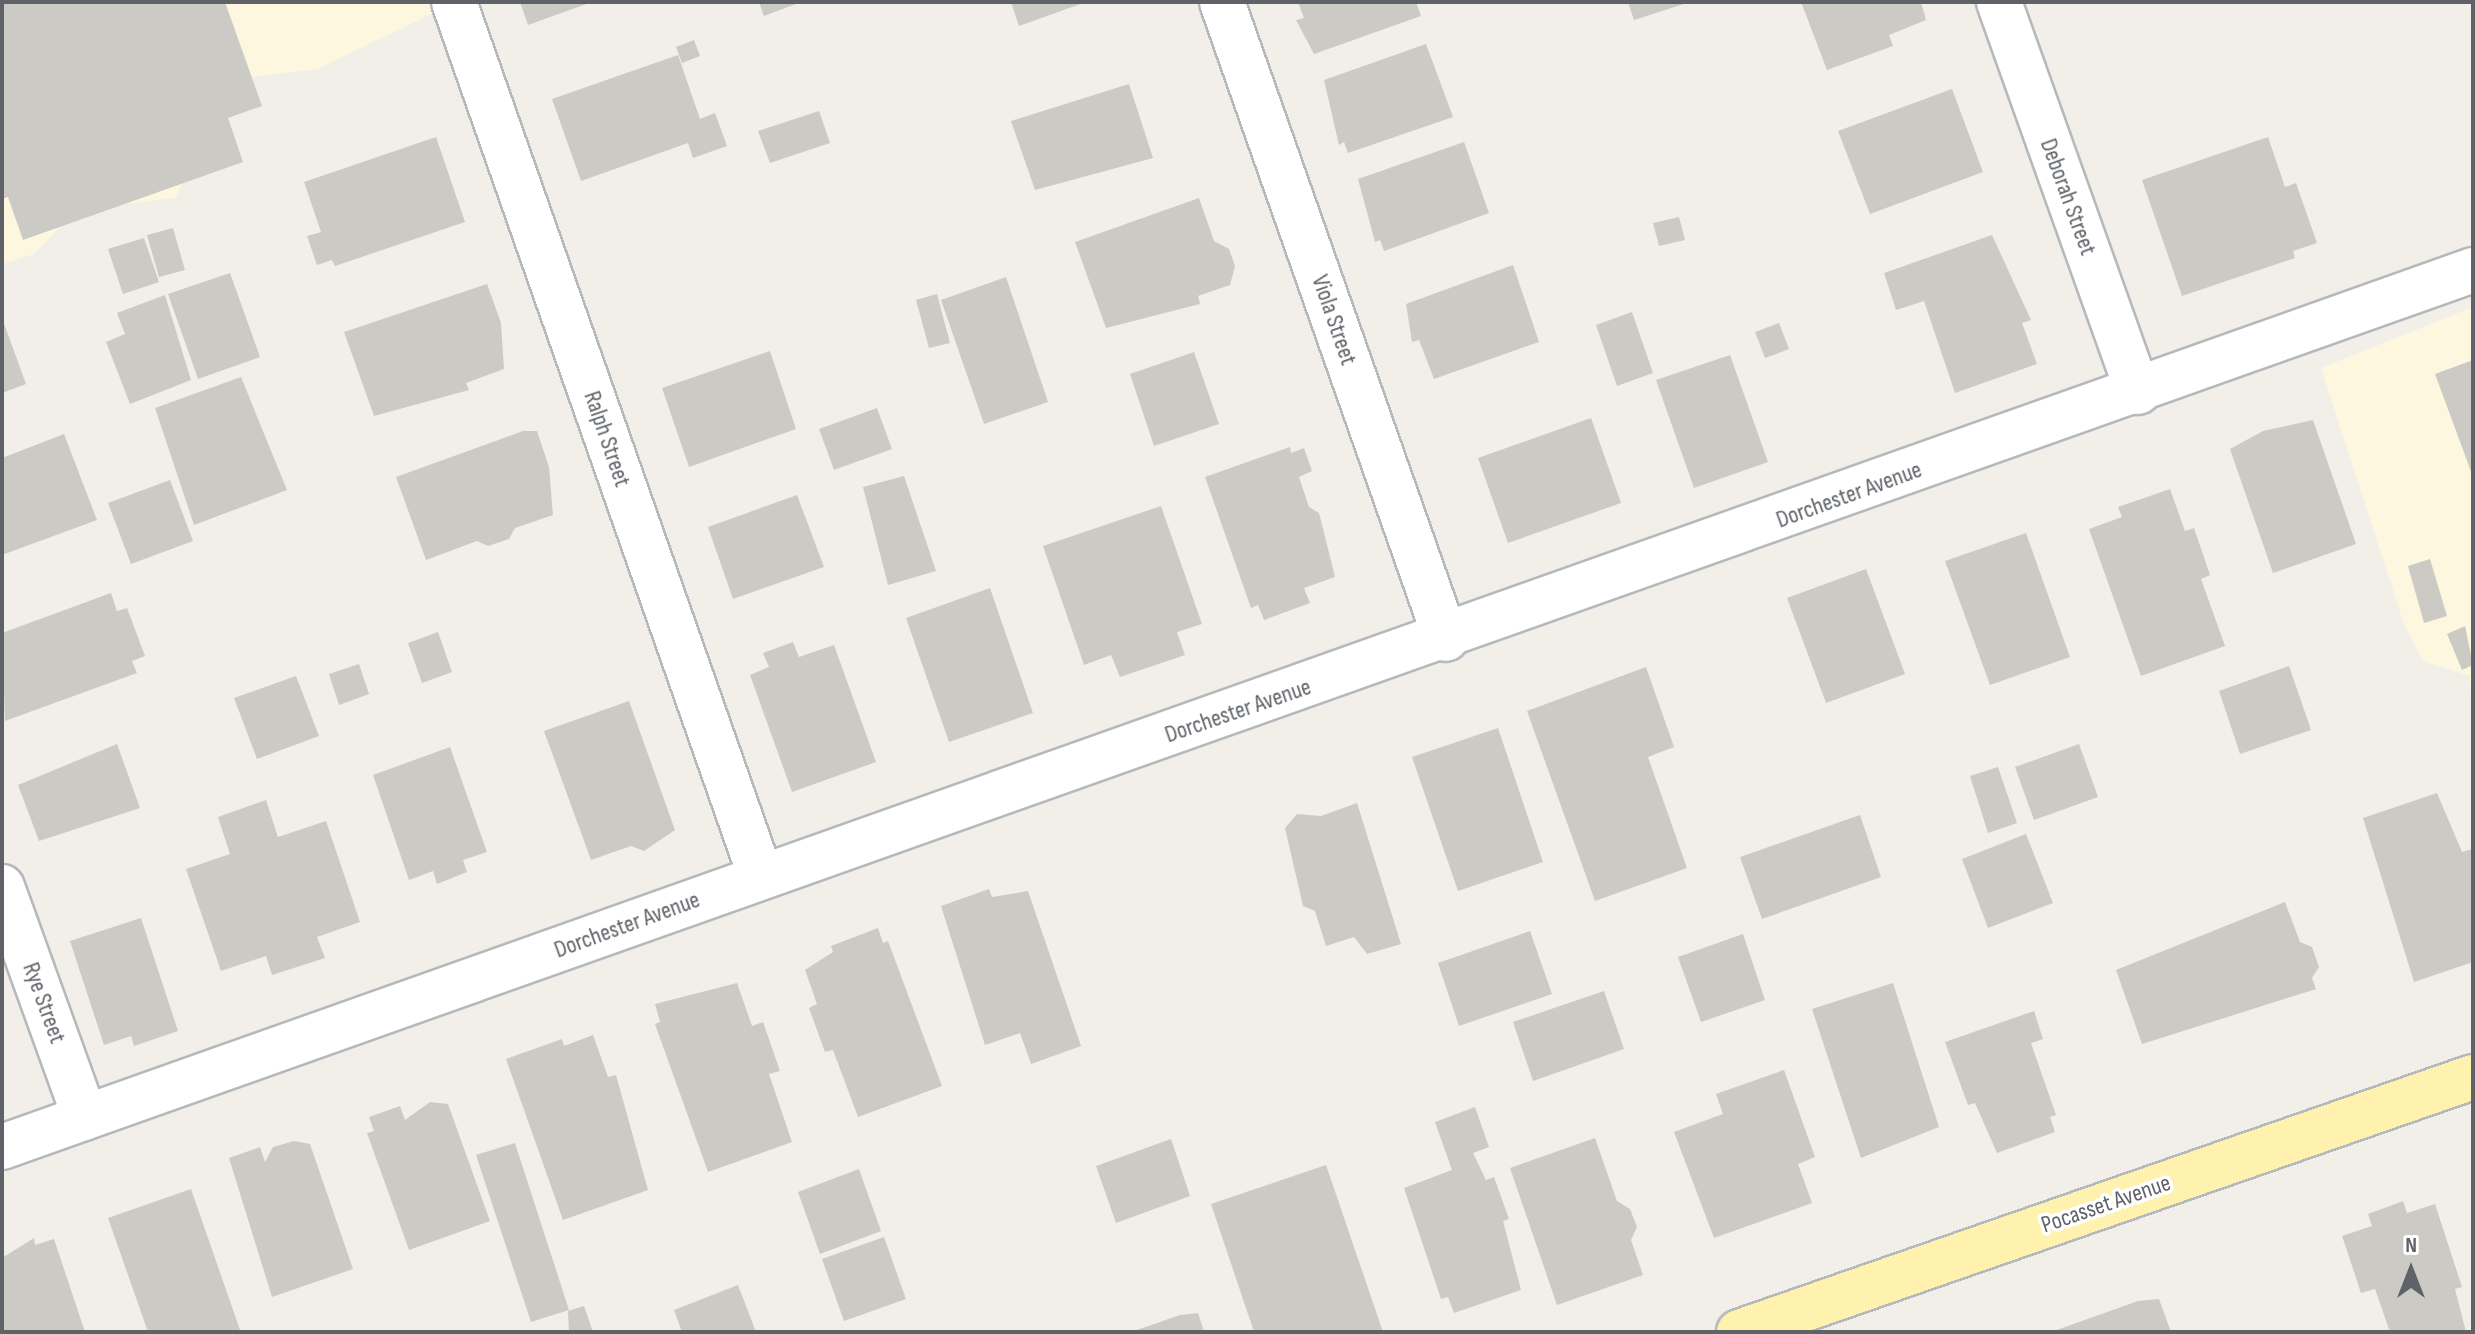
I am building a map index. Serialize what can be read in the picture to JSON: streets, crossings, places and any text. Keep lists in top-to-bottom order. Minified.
{"streets":{"main road":["Pocasset Avenue"],"street":["Deborah Street","Viola Street","Ralph Street","Dorchester Avenue","Rye Street"]},"crossings":[["Deborah Street","Dorchester Avenue"],["Viola Street","Dorchester Avenue"],["Ralph Street","Dorchester Avenue"],["Dorchester Avenue","Rye Street"]],"north":"top"}
